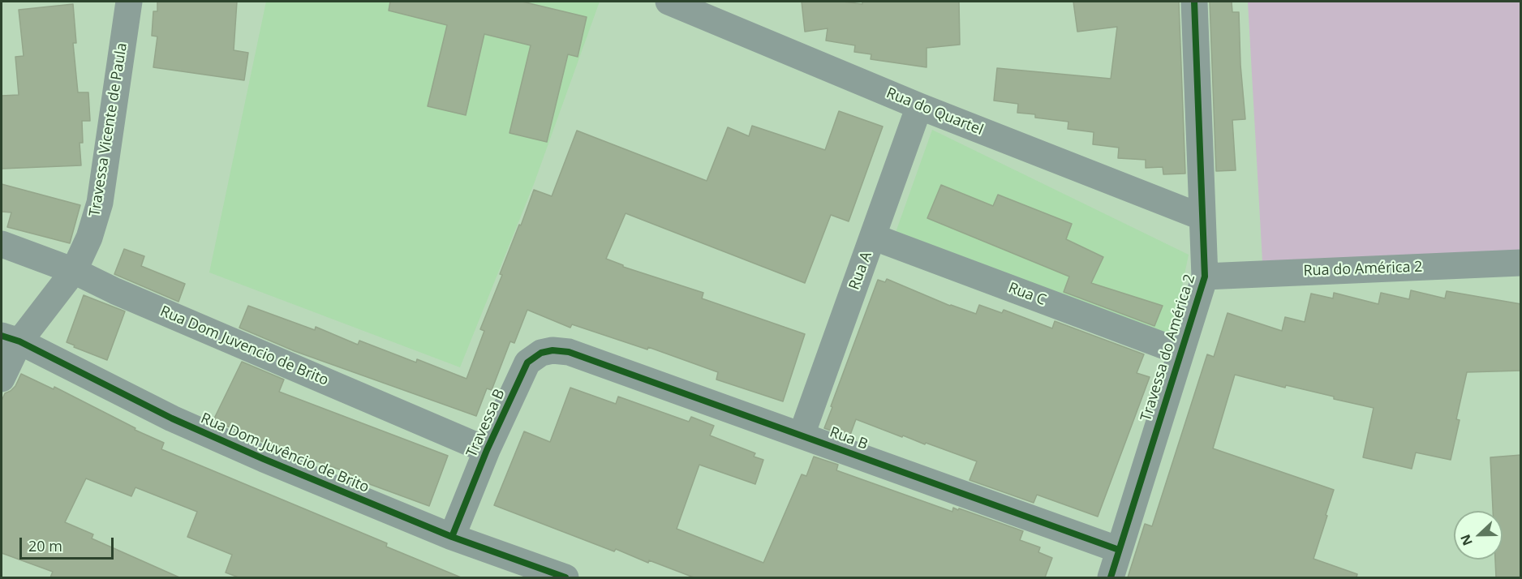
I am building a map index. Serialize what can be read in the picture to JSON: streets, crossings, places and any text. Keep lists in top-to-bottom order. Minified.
{"streets":{"street":["Rua do Quartel","Travessa Vicente de Paula","Rua do América 2","Rua A","Rua C","Rua Dom Juvencio de Brito","Travessa do América 2","Travessa B","Rua B","Rua Dom Juvêncio de Brito"]},"crossings":[["Rua do Quartel","Rua A"],["Rua do Quartel","Travessa do América 2"],["Travessa Vicente de Paula","Rua Dom Juvencio de Brito"],["Travessa Vicente de Paula","Rua Dom Juvêncio de Brito"],["Rua do América 2","Travessa do América 2"],["Rua A","Rua C"],["Rua A","Rua B"],["Rua C","Travessa do América 2"],["Rua Dom Juvencio de Brito","Travessa B"],["Travessa do América 2","Rua B"],["Travessa B","Rua B"],["Travessa B","Rua Dom Juvêncio de Brito"]],"scale_bar":"20 m","north":"left"}
